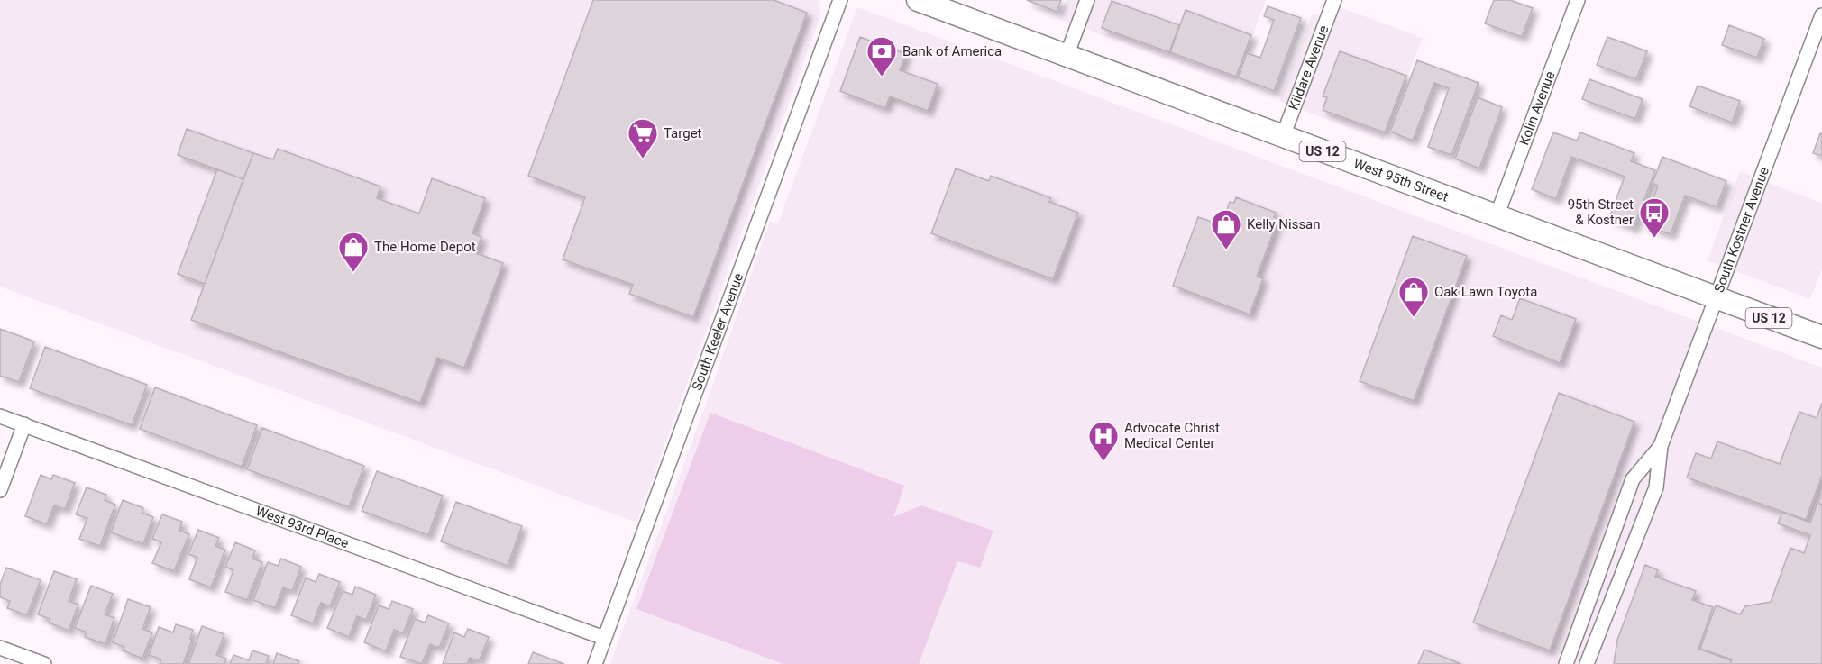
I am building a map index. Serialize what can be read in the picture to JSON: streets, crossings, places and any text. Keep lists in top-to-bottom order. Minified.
{"streets":{"main road":["US 12","West 95th Street"],"street":["Kildare Avenue","Kolin Avenue","South Kostner Avenue","South Keeler Avenue","West 93rd Place"]},"crossings":[["Kildare Avenue","West 95th Street"],["Kolin Avenue","West 95th Street"],["West 95th Street","South Kostner Avenue"],["South Keeler Avenue","West 93rd Place"]],"places":{"bank":["Bank of America"],"supermarket":["Target"],"bus stop":["95th Street & Kostner"],"shop":["Kelly Nissan","The Home Depot","Oak Lawn Toyota"],"hospital":["Advocate Christ Medical Center"]}}
